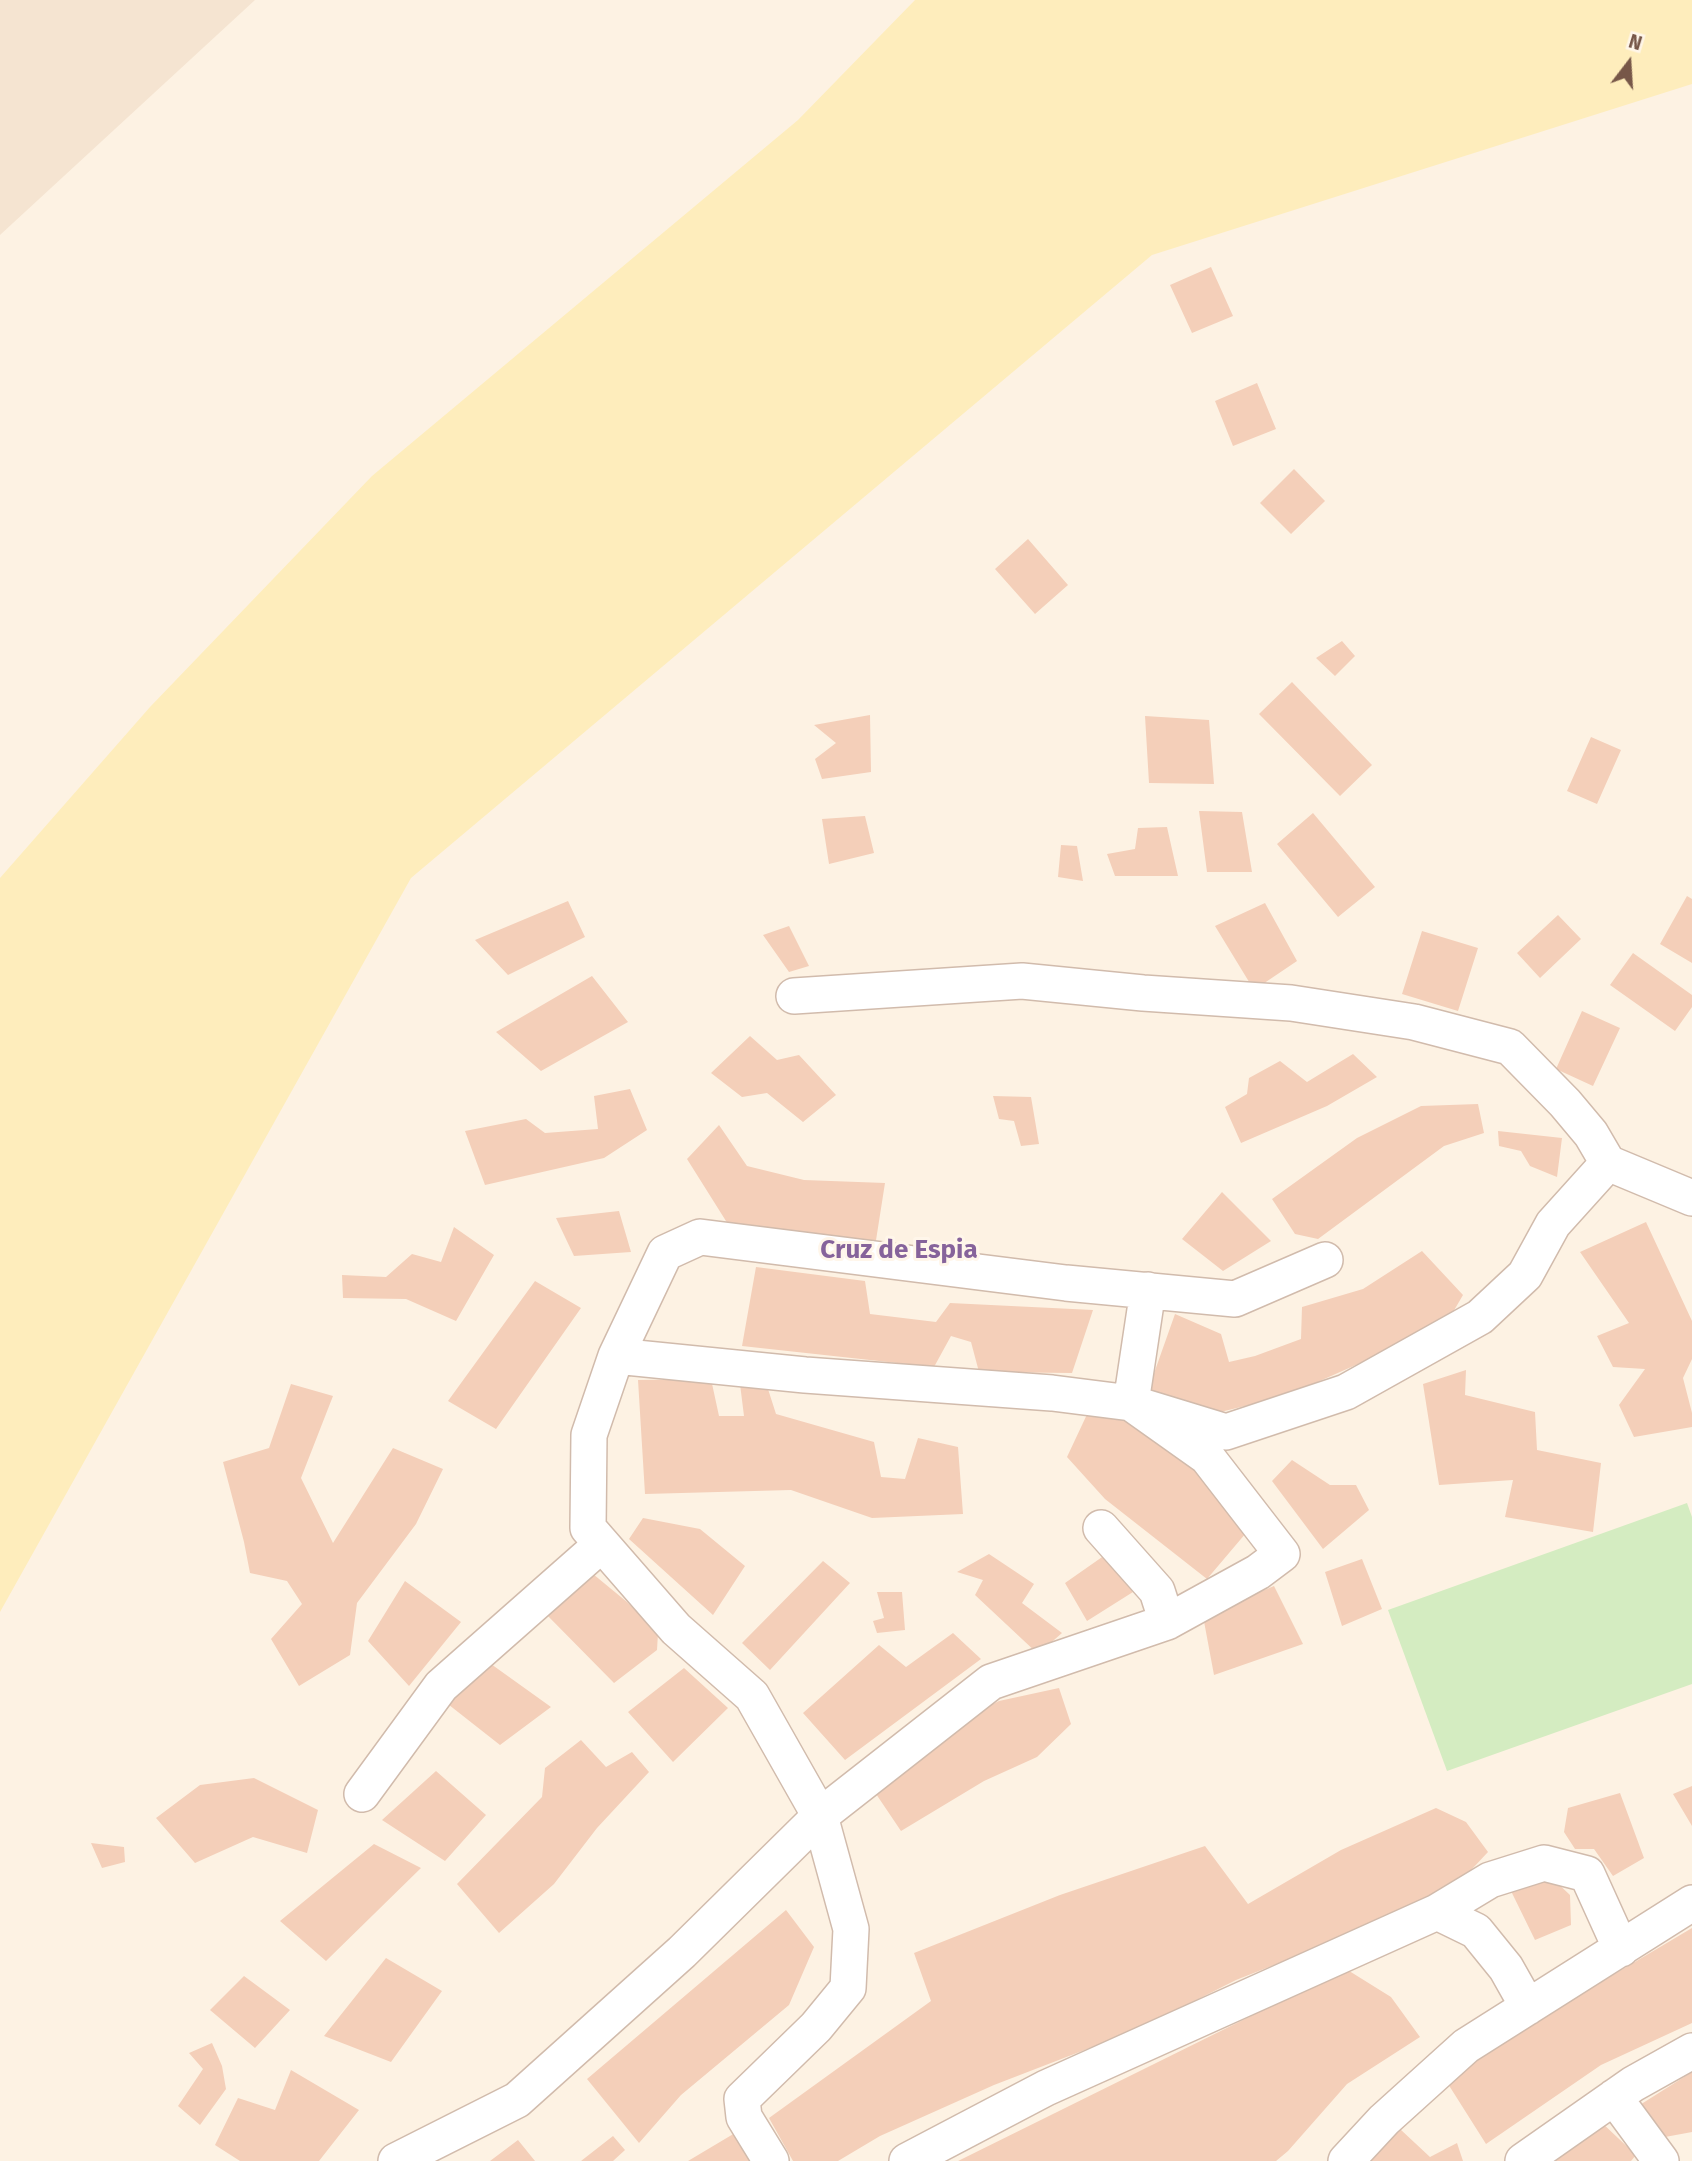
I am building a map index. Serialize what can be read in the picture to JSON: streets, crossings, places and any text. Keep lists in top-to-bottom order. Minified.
{"districts":["Cruz de Espia"],"north":"top"}
